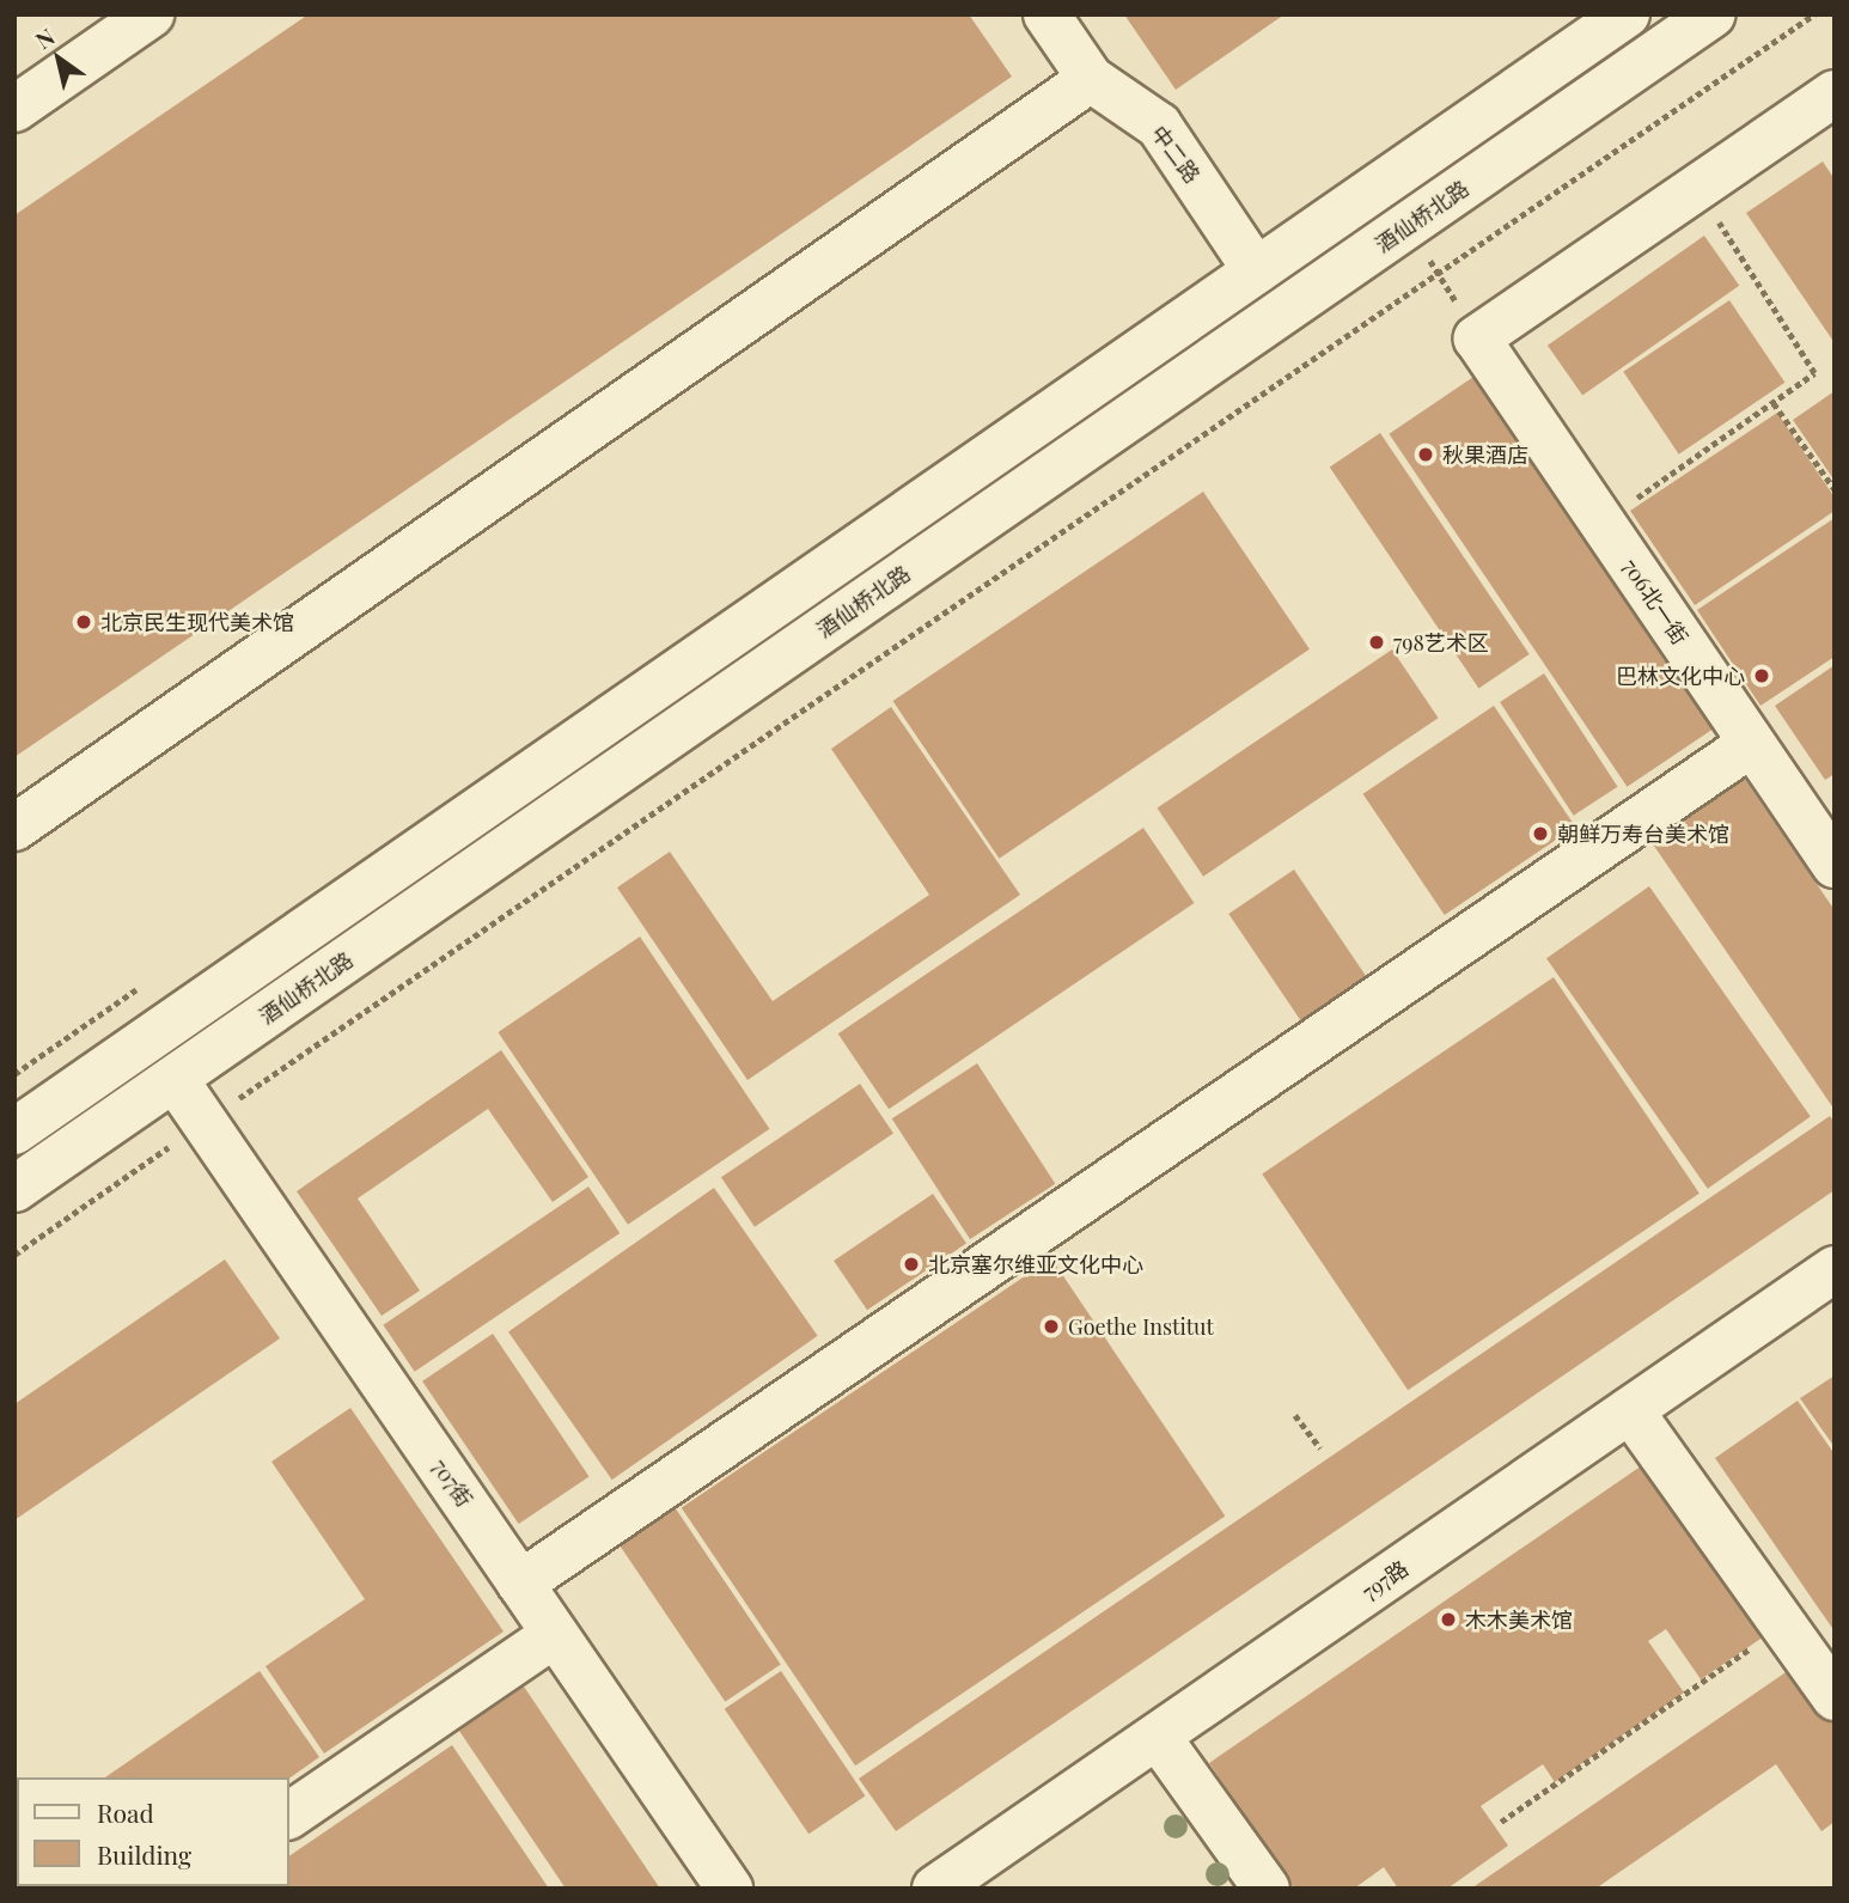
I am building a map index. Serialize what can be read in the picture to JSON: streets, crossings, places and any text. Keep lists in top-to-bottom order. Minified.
{"streets":{"street":["中二路","酒仙桥北路","706北一街","707街","797路"]},"crossings":[["酒仙桥北路","707街"]],"places":["秋果酒店","北京民生现代美术馆","798艺术区","巴林文化中心","朝鲜万寿台美术馆","北京塞尔维亚文化中心","Goethe Institut","木木美术馆"],"legend":["Road","Building"],"north":"top left"}
